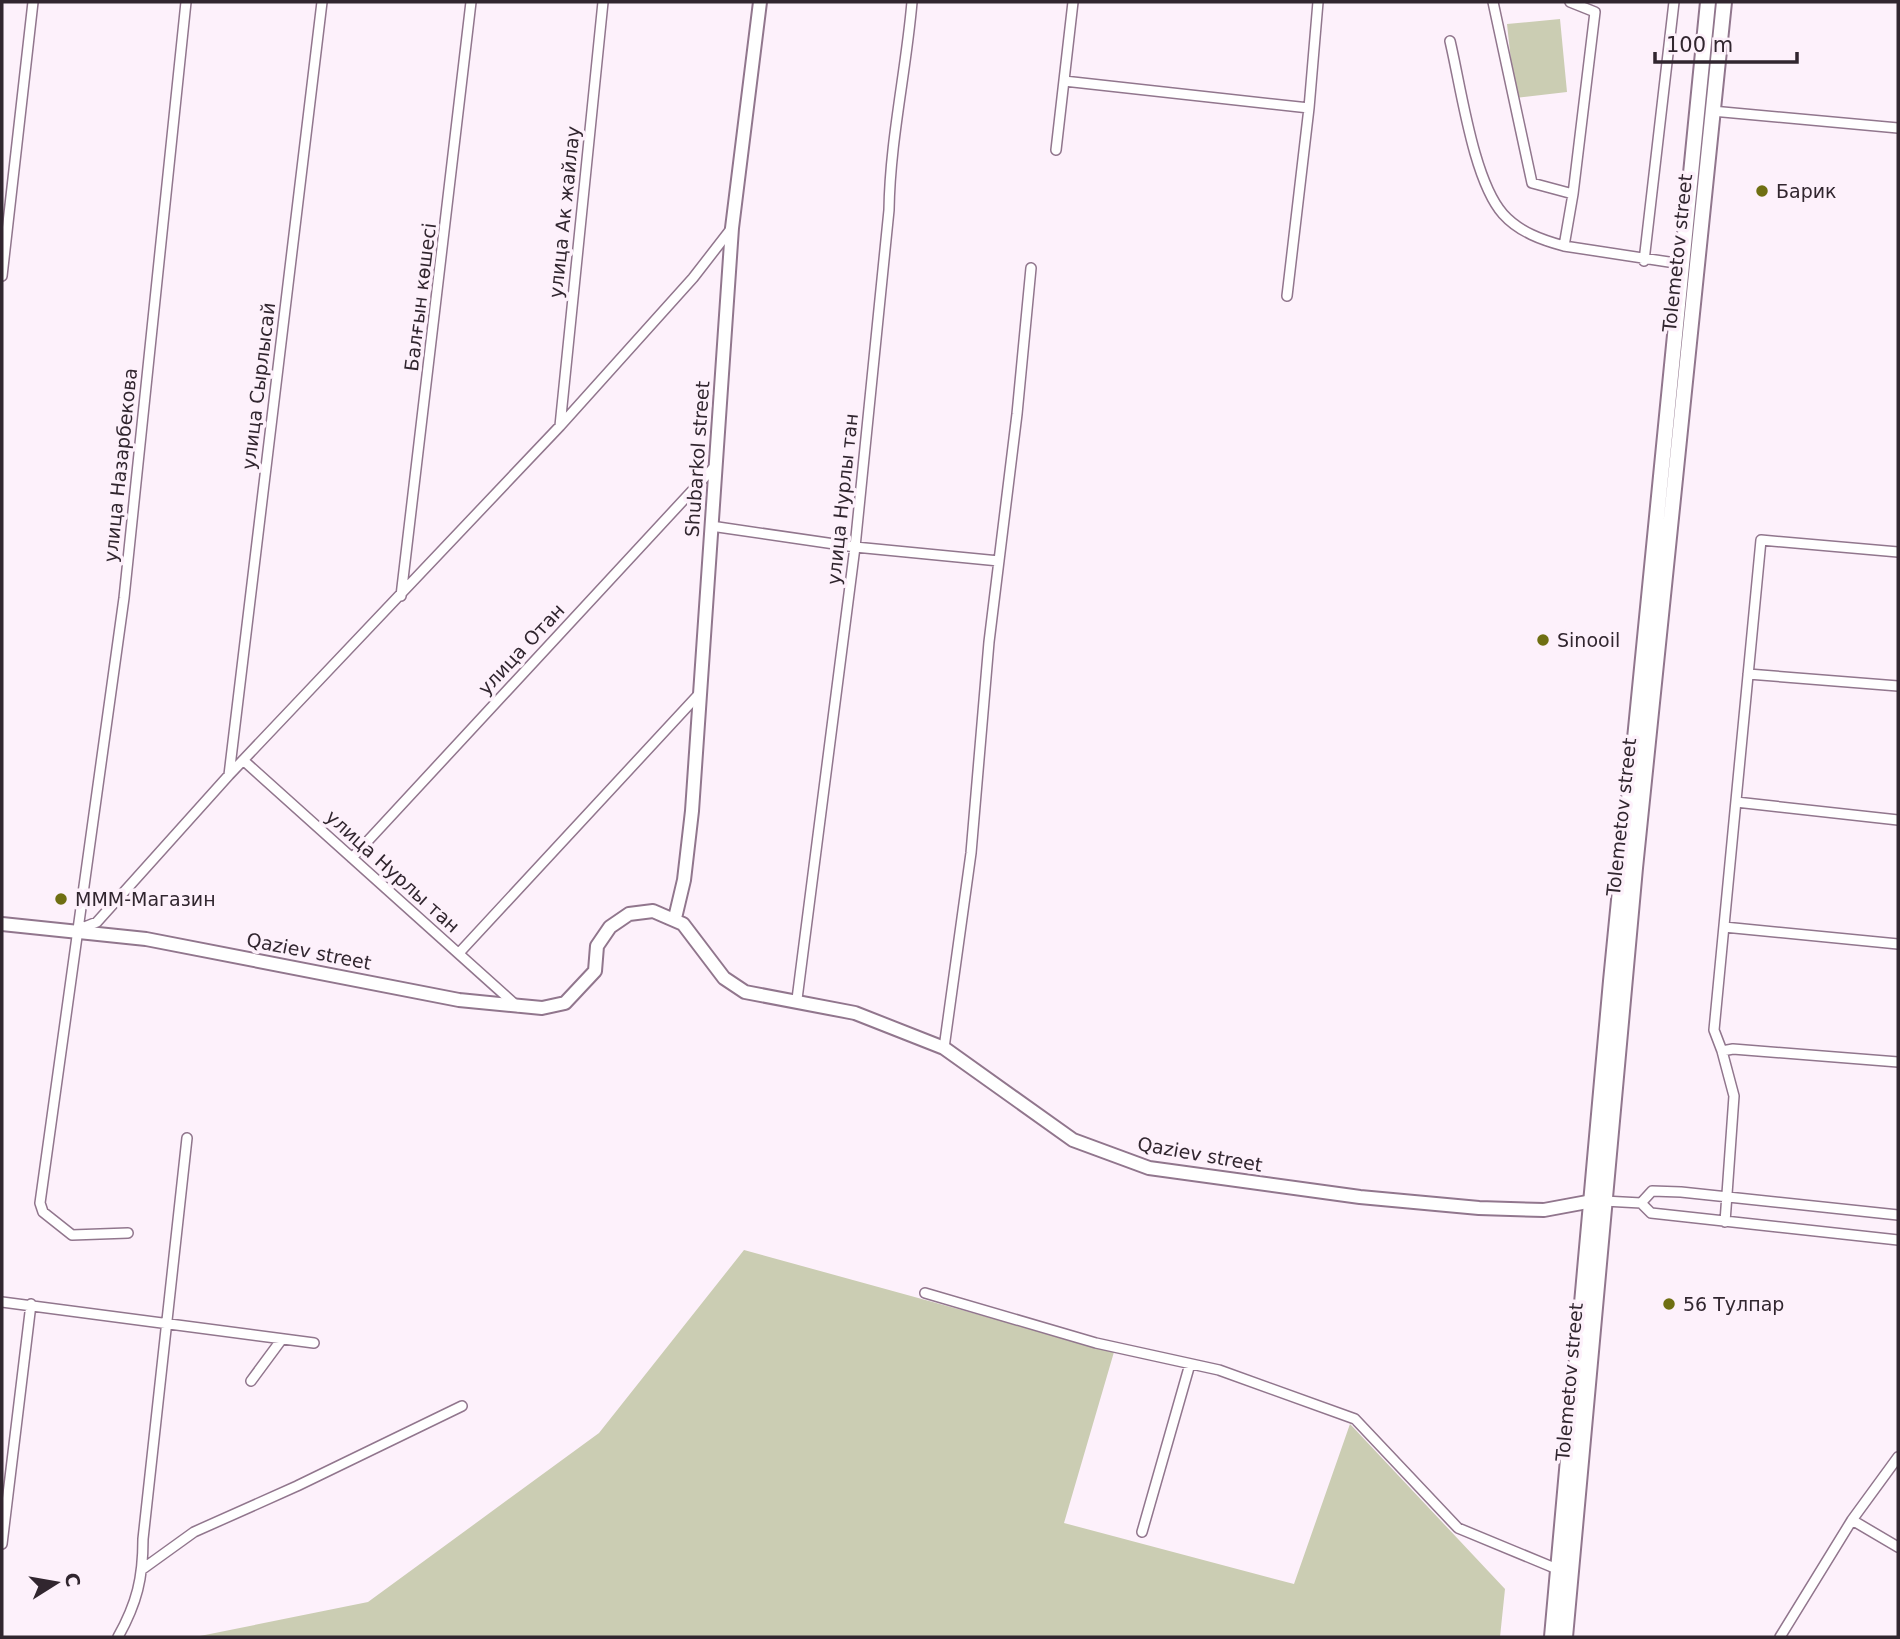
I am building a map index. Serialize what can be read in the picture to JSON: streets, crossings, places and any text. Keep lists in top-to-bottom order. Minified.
{"streets":{"main road":["Tolemetov street"],"street":["улица Ак жайлау","Балғын көшесі","улица Сырлысай","Shubarkol street","улица Назарбекова","улица Нурлы тан","улица Отан","Qaziev street"]},"crossings":[["Tolemetov street","Qaziev street"],["Shubarkol street","улица Отан"],["Shubarkol street","Qaziev street"],["улица Назарбекова","Qaziev street"],["улица Нурлы тан","улица Отан"],["улица Нурлы тан","Qaziev street"]],"places":["Барик","Sinooil","МММ-Магазин","56 Тулпар"],"scale_bar":"100 m","north":"right"}
